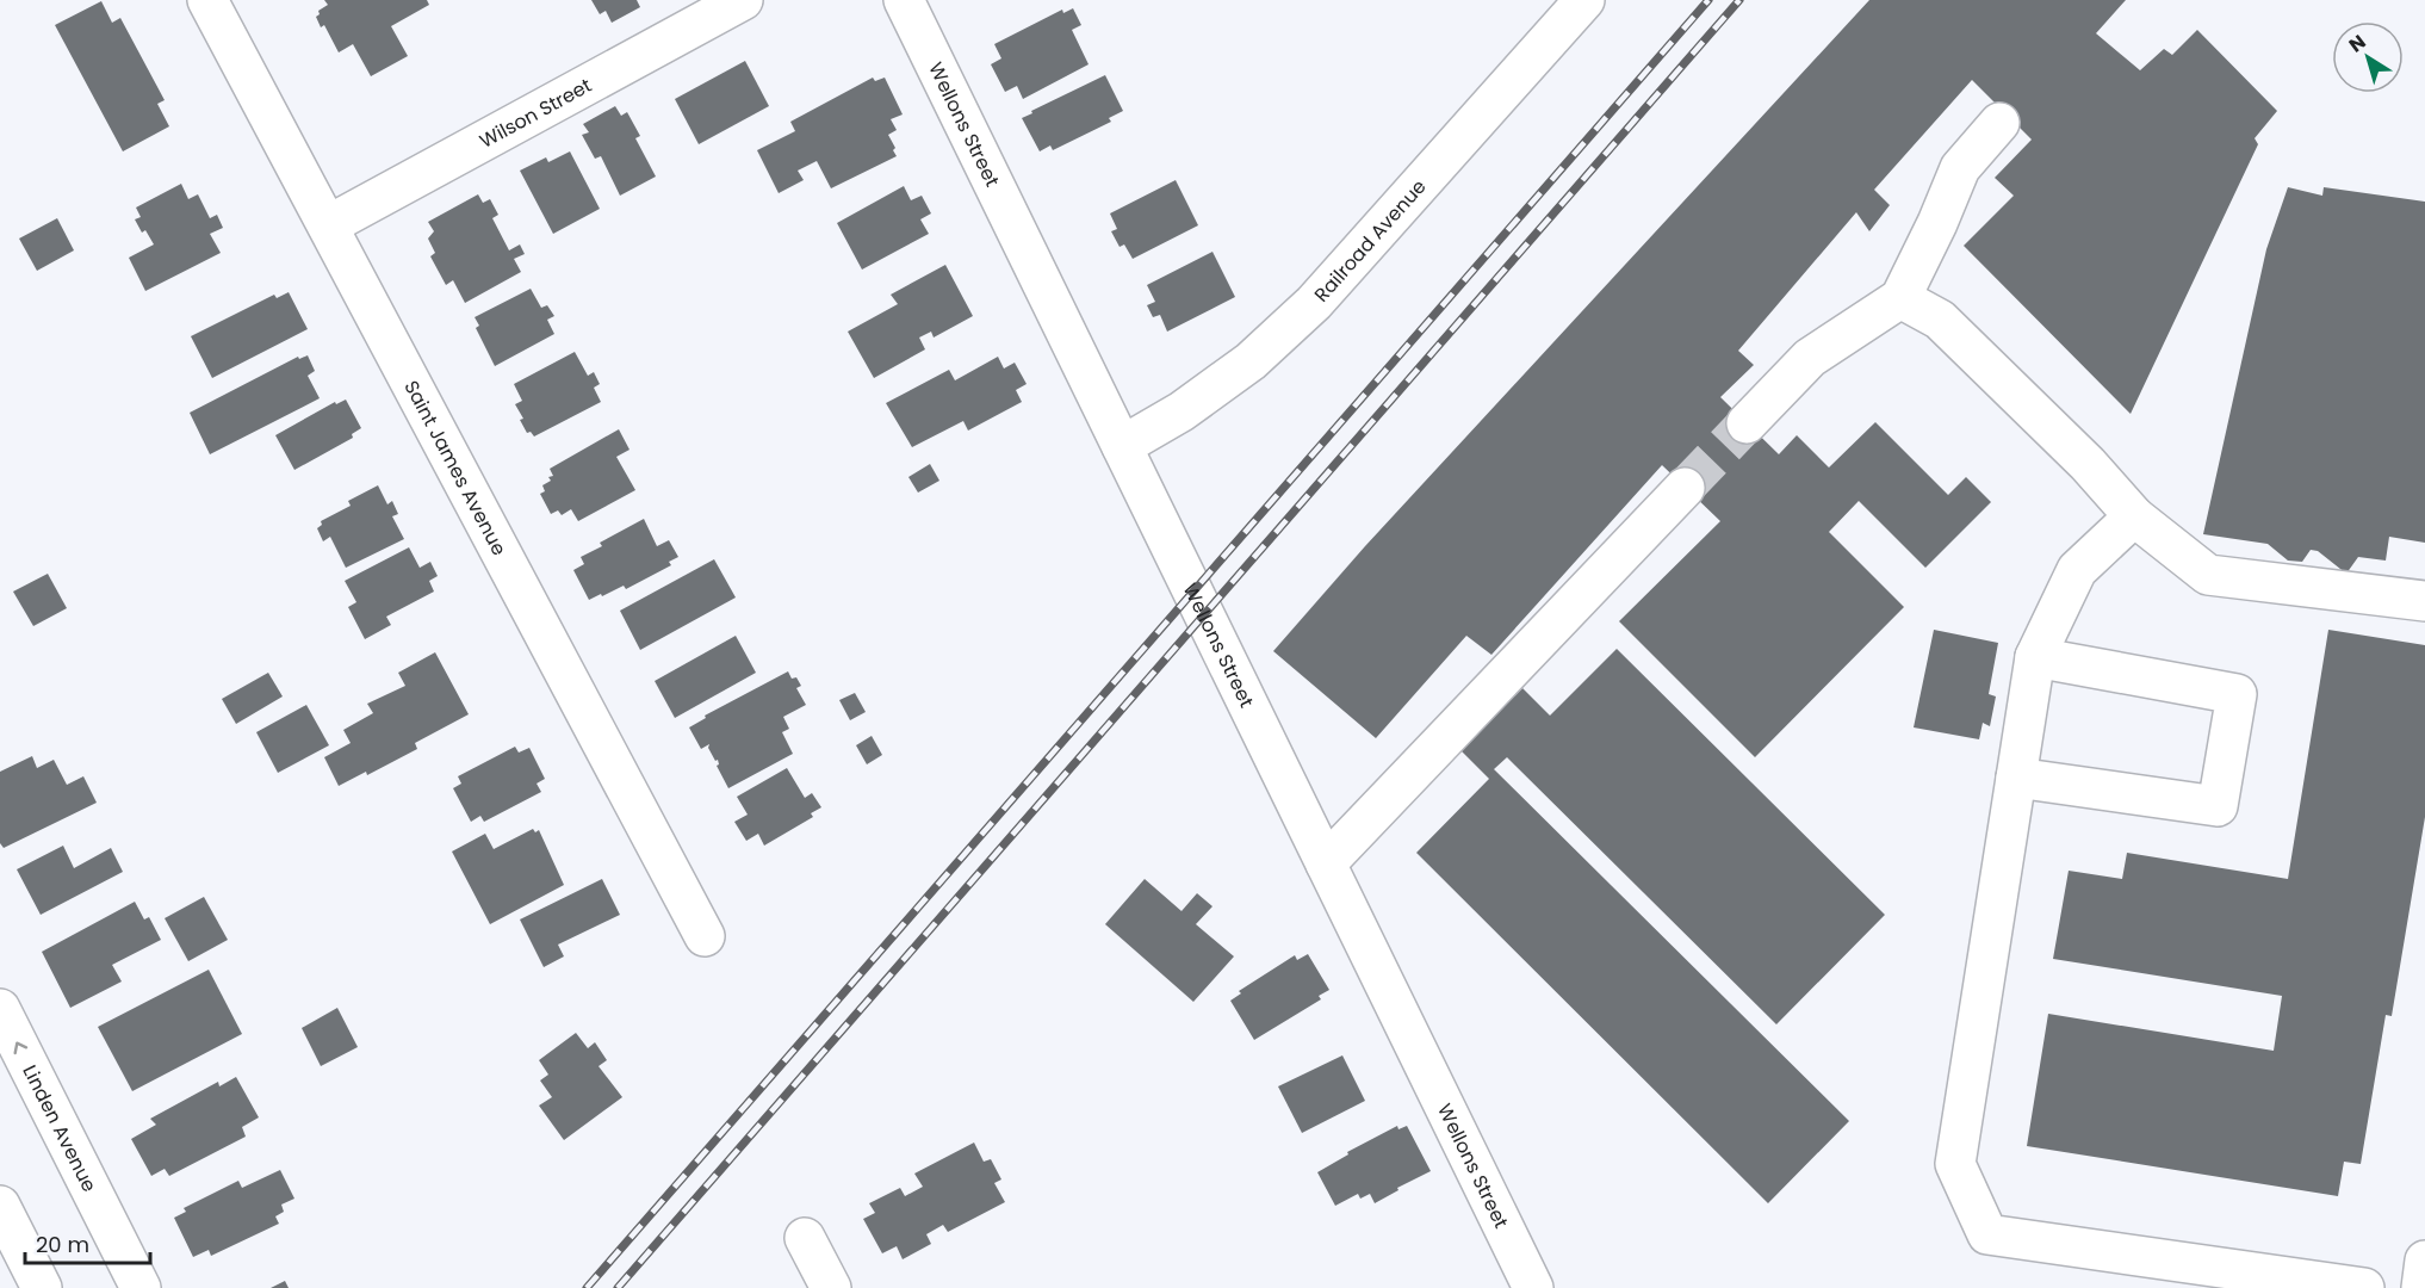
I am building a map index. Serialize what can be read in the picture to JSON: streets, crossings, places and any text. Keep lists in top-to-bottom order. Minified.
{"streets":{"street":["Wilson Street","Wellons Street","Railroad Avenue","Saint James Avenue","Linden Avenue"]},"crossings":[["Wilson Street","Saint James Avenue"],["Wellons Street","Railroad Avenue"]],"one_way":["Linden Avenue"],"scale_bar":"20 m","north":"top left"}
